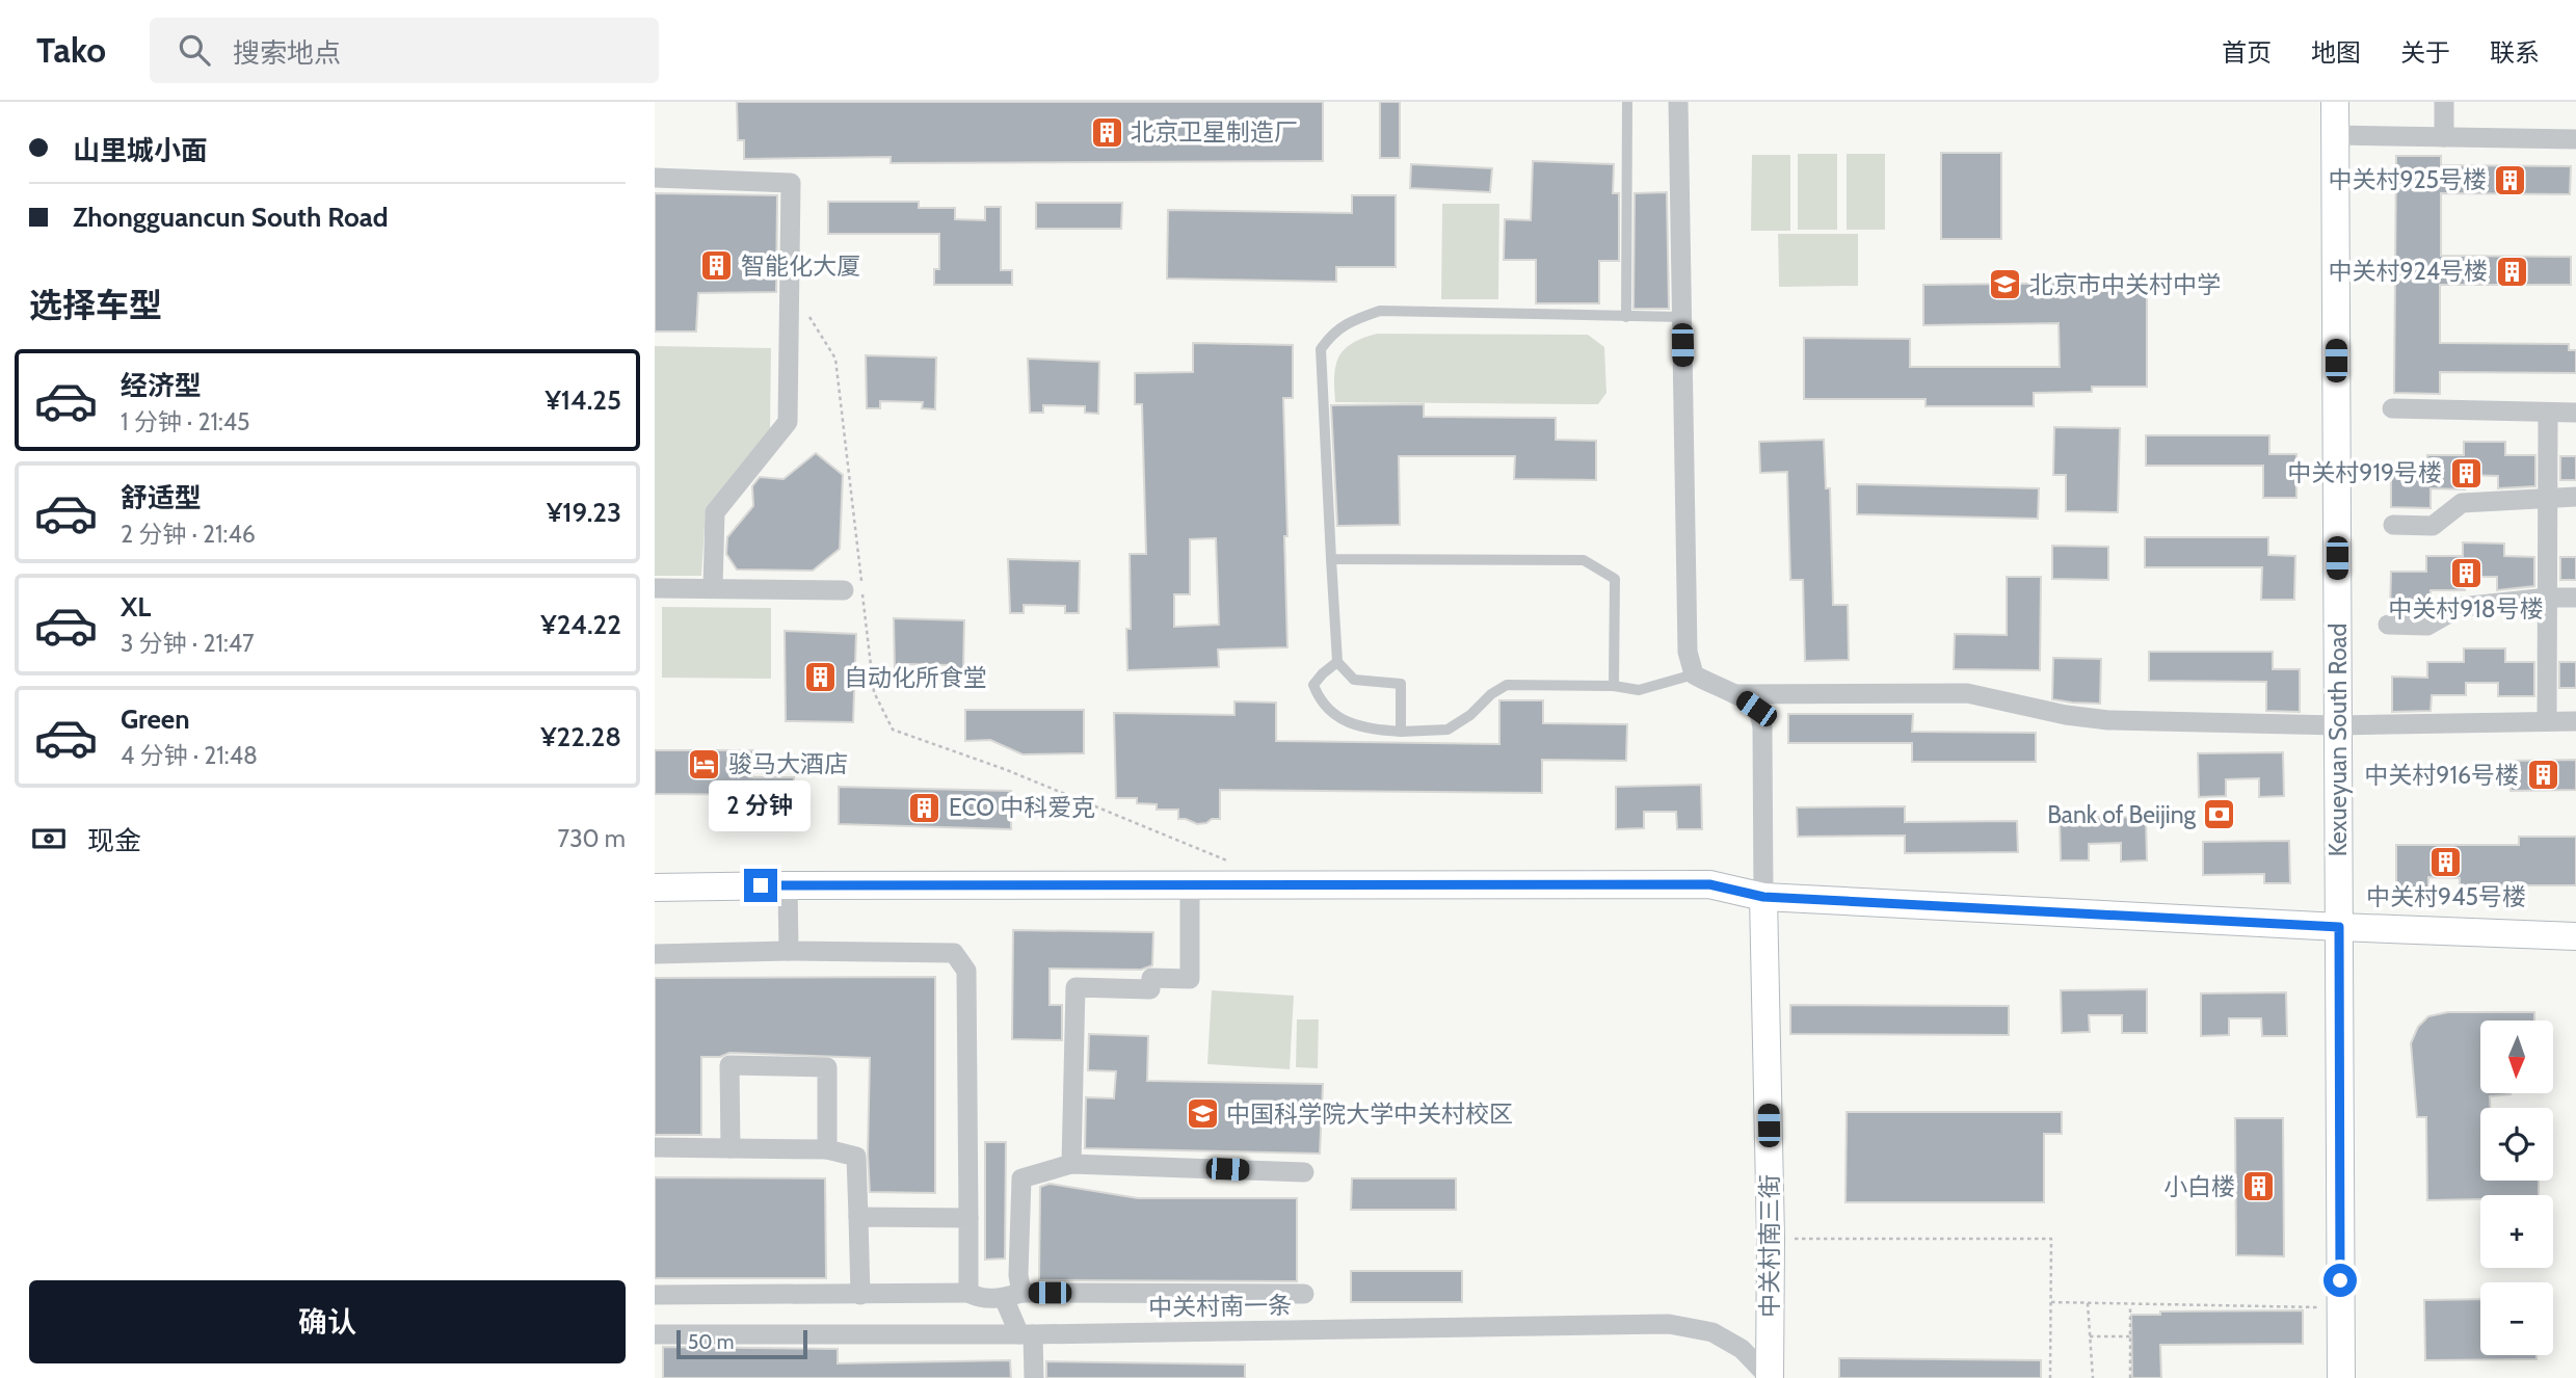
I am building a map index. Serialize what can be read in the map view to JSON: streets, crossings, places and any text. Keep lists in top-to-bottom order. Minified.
{"streets":{"street":["Kexueyuan South Road","中关村南三街","中关村南一条"]},"crossings":[["中关村南三街","中关村南一条"]],"places":{"building":["北京卫星制造厂","中关村925号楼","智能化大厦","中关村924号楼","中关村919号楼","中关村918号楼","自动化所食堂","中关村916号楼","ECO 中科爱克","中关村945号楼","小白楼"],"school or university":["北京市中关村中学","中国科学院大学中关村校区"],"hotel":["骏马大酒店"],"bank":["Bank of Beijing"]},"scale_bar":"50 m","north":"bottom","page":{"header":"Tako","search":"搜索地点","nav":["首页","地图","关于","联系"],"banner":["山里城小面","Zhongguancun South Road"],"heading":"选择车型","list":[{"name":"经济型","note":"1 分钟 · 21:45","value":"¥14.25"},{"name":"舒适型","note":"2 分钟 · 21:46","value":"¥19.23"},{"name":"XL","note":"3 分钟 · 21:47","value":"¥24.22"},{"name":"Green","note":"4 分钟 · 21:48","value":"¥22.28"}],"bubble":"2 分钟","pay":["现金","730 m"],"map_buttons":["+","−"],"buttons":"确认","scale":"50 m"}}
